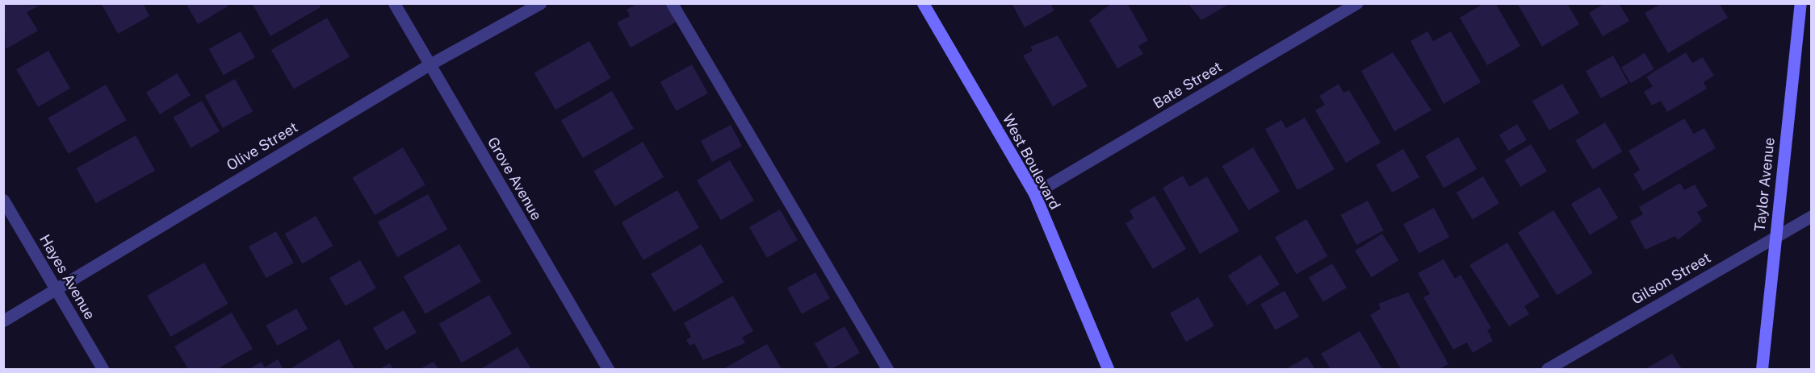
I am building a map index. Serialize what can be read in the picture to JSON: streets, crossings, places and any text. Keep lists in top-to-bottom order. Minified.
{"streets":{"street":["Bate Street","Olive Street","West Boulevard","Grove Avenue","Taylor Avenue","Hayes Avenue","Gilson Street"]},"crossings":[["Bate Street","West Boulevard"],["Olive Street","Grove Avenue"],["Olive Street","Hayes Avenue"],["Taylor Avenue","Gilson Street"]]}
